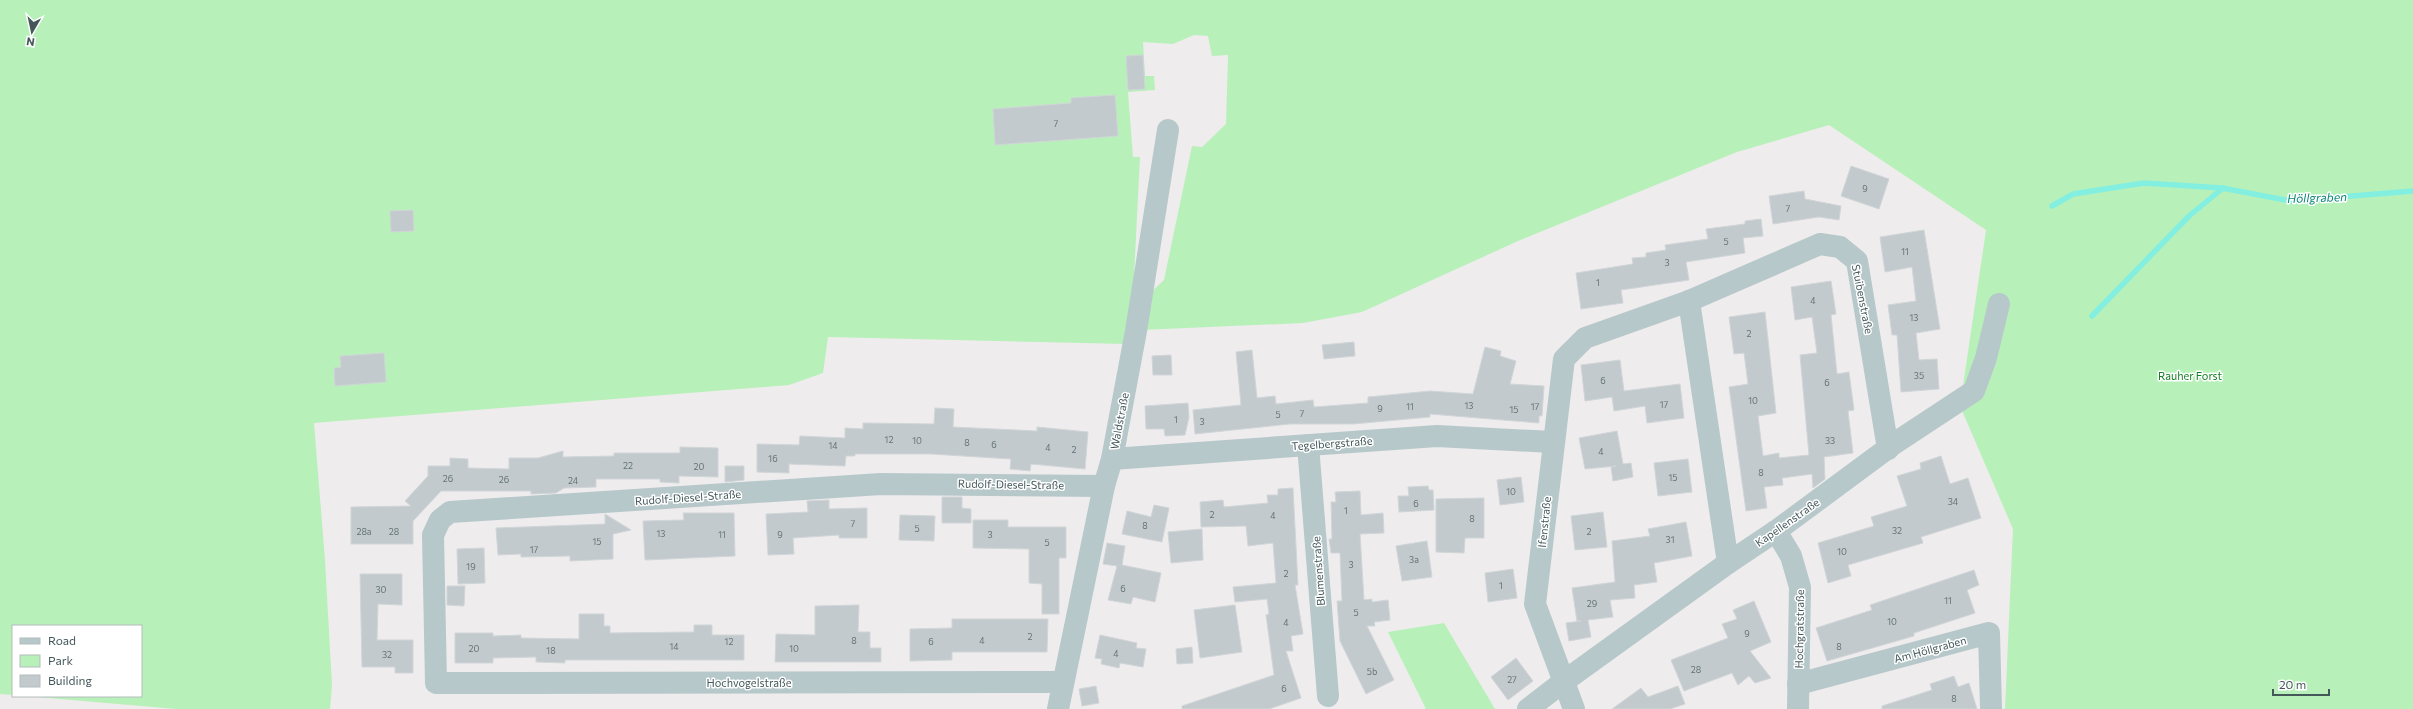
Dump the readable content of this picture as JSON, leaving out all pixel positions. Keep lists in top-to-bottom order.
{
  "streets": {
    "street": [
      "Stuibenstraße",
      "Waldstraße",
      "Tegelbergstraße",
      "Rudolf-Diesel-Straße",
      "Ifenstraße",
      "Kapellenstraße",
      "Blumenstraße",
      "Hochgratstraße",
      "Am Höllgraben",
      "Hochvogelstraße"
    ]
  },
  "crossings": [
    ["Stuibenstraße", "Ifenstraße"],
    ["Stuibenstraße", "Kapellenstraße"],
    ["Waldstraße", "Tegelbergstraße"],
    ["Waldstraße", "Rudolf-Diesel-Straße"],
    ["Waldstraße", "Hochvogelstraße"],
    ["Tegelbergstraße", "Ifenstraße"],
    ["Tegelbergstraße", "Blumenstraße"],
    ["Rudolf-Diesel-Straße", "Hochvogelstraße"],
    ["Ifenstraße", "Kapellenstraße"],
    ["Kapellenstraße", "Hochgratstraße"],
    ["Hochgratstraße", "Am Höllgraben"]
  ],
  "water": ["Höllgraben"],
  "parks": ["Rauher Forst"],
  "house_numbers": [
    "7",
    "9",
    "7",
    "5",
    "11",
    "3",
    "1",
    "4",
    "13",
    "2",
    "35",
    "6",
    "6",
    "10",
    "17",
    "13",
    "11",
    "17",
    "9",
    "15",
    "7",
    "5",
    "1",
    "3",
    "12",
    "10",
    "33",
    "8",
    "6",
    "14",
    "4",
    "2",
    "4",
    "16",
    "22",
    "20",
    "8",
    "15",
    "26",
    "26",
    "24",
    "10",
    "34",
    "6",
    "1",
    "2",
    "4",
    "8",
    "7",
    "8",
    "5",
    "32",
    "28a",
    "28",
    "2",
    "13",
    "11",
    "9",
    "3",
    "31",
    "15",
    "5",
    "17",
    "10",
    "3a",
    "3",
    "19",
    "2",
    "1",
    "6",
    "30",
    "11",
    "29",
    "5",
    "10",
    "4",
    "9",
    "2",
    "8",
    "4",
    "12",
    "6",
    "14",
    "8",
    "20",
    "10",
    "18",
    "4",
    "32",
    "28",
    "5b",
    "27",
    "6",
    "8"
  ],
  "legend": ["Road", "Park", "Building"],
  "scale_bar": "20 m",
  "north": "bottom"
}
